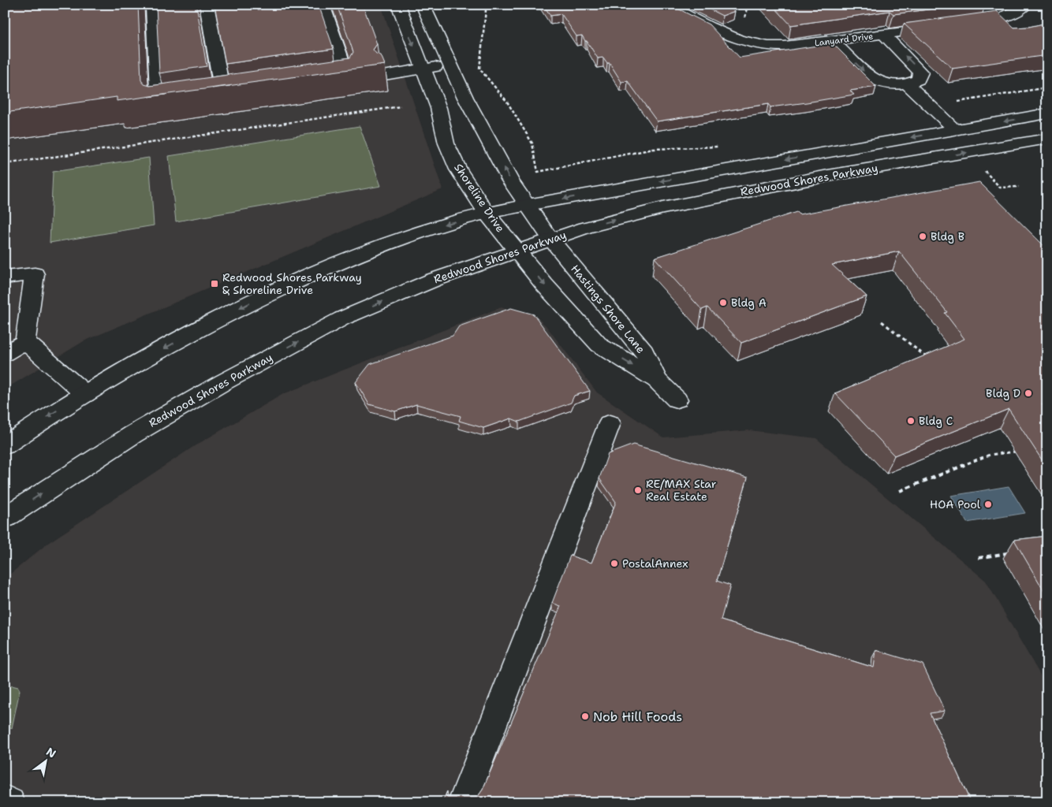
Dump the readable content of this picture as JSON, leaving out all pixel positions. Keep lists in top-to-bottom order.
{
  "streets": {
    "street": [
      "Lanyard Drive",
      "Redwood Shores Parkway",
      "Shoreline Drive",
      "Hastings Shore Lane"
    ]
  },
  "crossings": [
    ["Redwood Shores Parkway", "Shoreline Drive"],
    ["Redwood Shores Parkway", "Hastings Shore Lane"],
    ["Shoreline Drive", "Hastings Shore Lane"]
  ],
  "one_way": ["Shoreline Drive"],
  "places": {
    "other": [
      "Bldg B",
      "Bldg A",
      "Bldg D",
      "Bldg C",
      "RE/MAX Star Real Estate",
      "HOA Pool",
      "PostalAnnex",
      "Nob Hill Foods"
    ],
    "transit": ["Redwood Shores Parkway & Shoreline Drive"]
  },
  "north": "top right"
}
